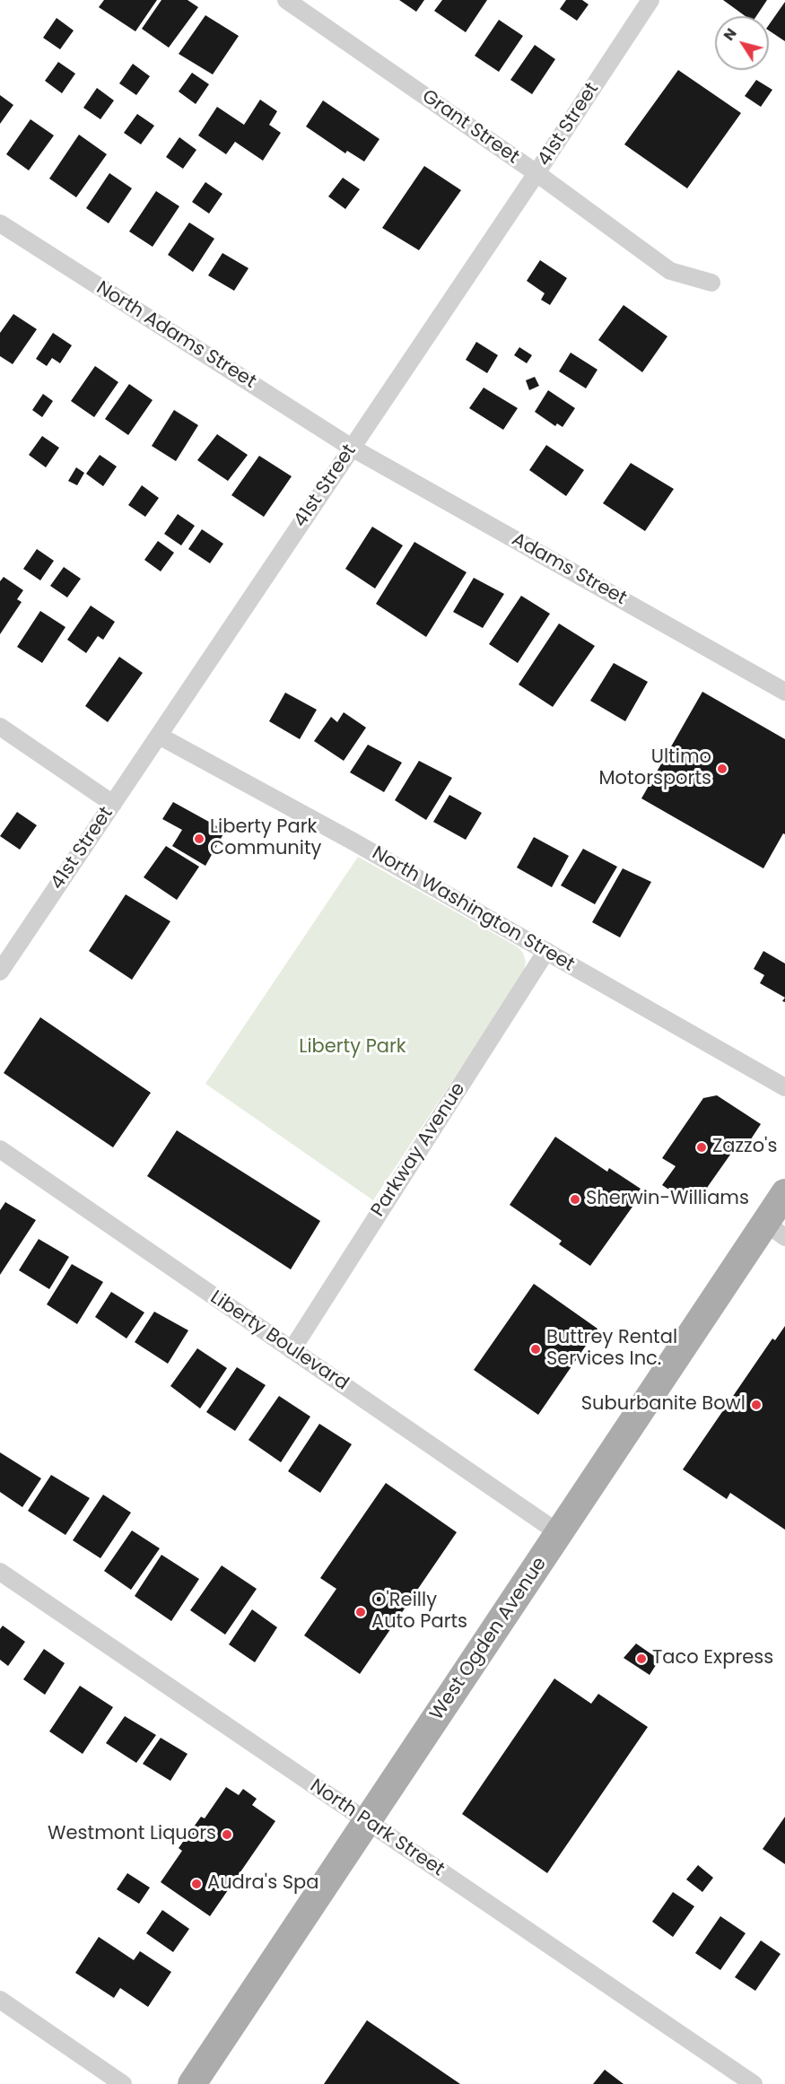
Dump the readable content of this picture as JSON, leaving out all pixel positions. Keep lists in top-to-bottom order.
{
  "streets": {
    "main road": ["West Ogden Avenue"],
    "street": [
      "41st Street",
      "Grant Street",
      "North Adams Street",
      "Adams Street",
      "North Washington Street",
      "Parkway Avenue",
      "Liberty Boulevard",
      "North Park Street"
    ]
  },
  "crossings": [
    ["41st Street", "Grant Street"],
    ["41st Street", "North Adams Street"],
    ["41st Street", "Adams Street"],
    ["41st Street", "North Washington Street"],
    ["North Adams Street", "Adams Street"],
    ["North Washington Street", "Parkway Avenue"],
    ["Parkway Avenue", "Liberty Boulevard"],
    ["Liberty Boulevard", "West Ogden Avenue"],
    ["West Ogden Avenue", "North Park Street"]
  ],
  "parks": ["Liberty Park"],
  "places": [
    "Ultimo Motorsports",
    "Liberty Park Community",
    "Zazzo's",
    "Sherwin-Williams",
    "Buttrey Rental Services Inc.",
    "Suburbanite Bowl",
    "O'Reilly Auto Parts",
    "Taco Express",
    "Westmont Liquors",
    "Audra's Spa"
  ],
  "north": "top left"
}
